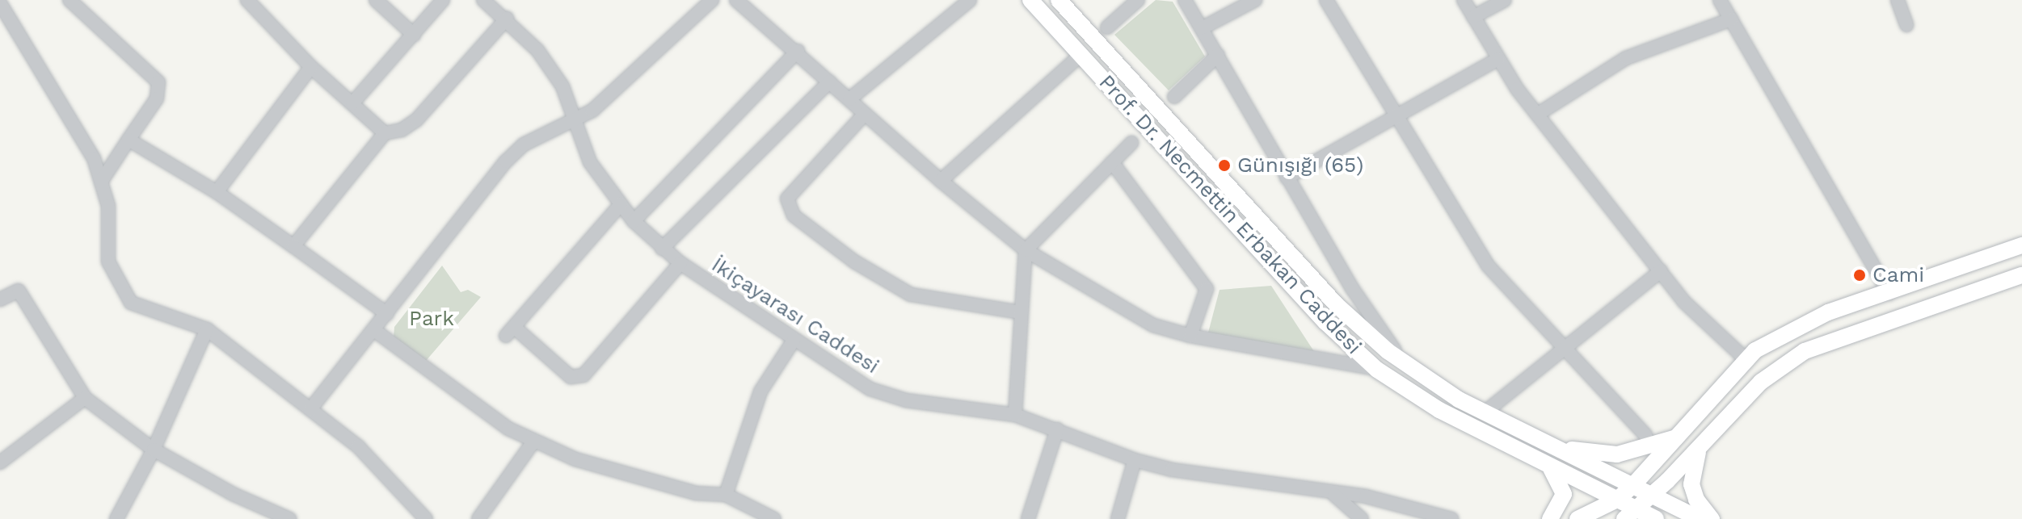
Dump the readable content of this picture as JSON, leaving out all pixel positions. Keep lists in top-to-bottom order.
{
  "streets": {
    "main road": ["Prof. Dr. Necmettin Erbakan Caddesi"],
    "street": ["İkiçayarası Caddesi"]
  },
  "parks": ["Park"],
  "places": ["Günışığı (65)", "Cami"]
}
